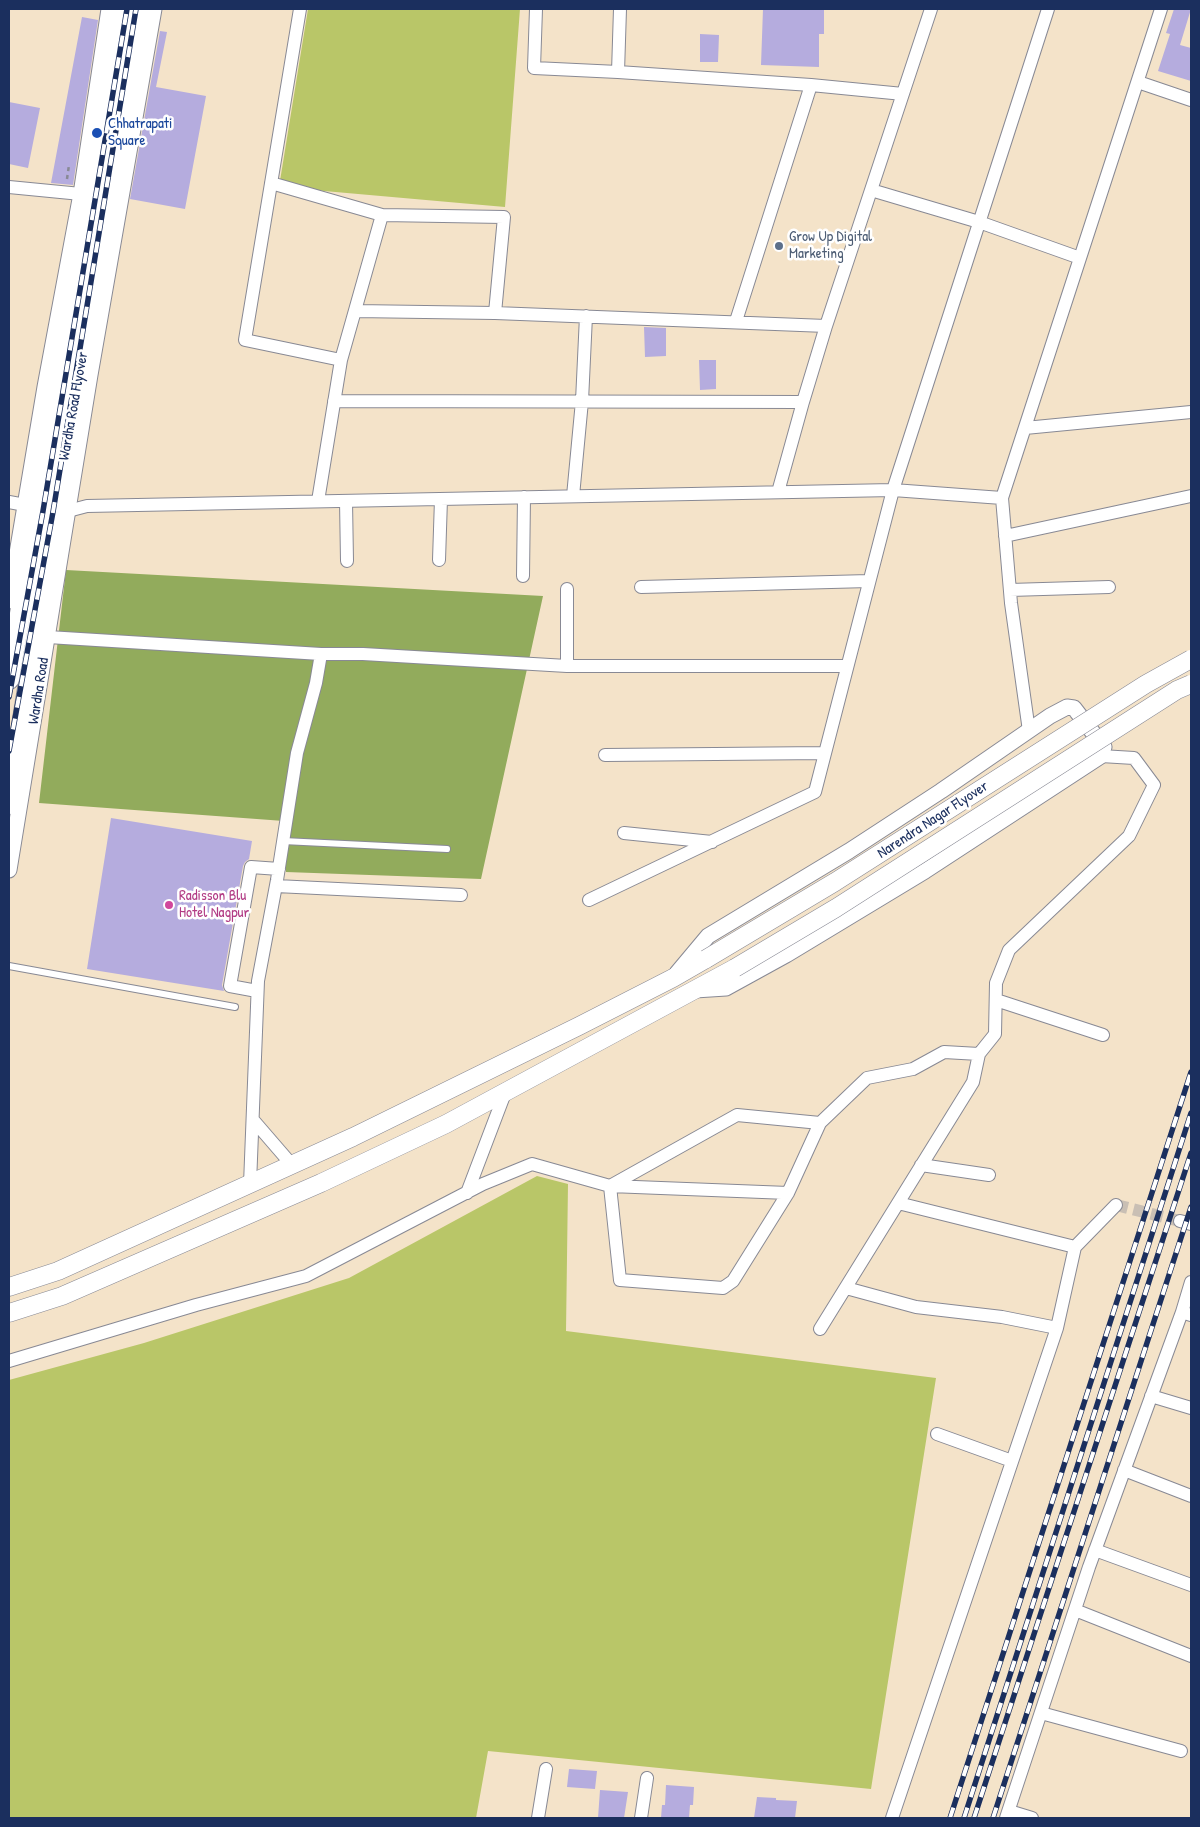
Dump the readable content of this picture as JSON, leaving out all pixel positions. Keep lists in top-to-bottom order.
{
  "streets": {
    "highway": ["Wardha Road Flyover"],
    "main road": ["Narendra Nagar Flyover"],
    "street": ["Wardha Road"]
  },
  "places": ["Chhatrapati Square", "Grow Up Digital Marketing", "Radisson Blu Hotel Nagpur"]
}
